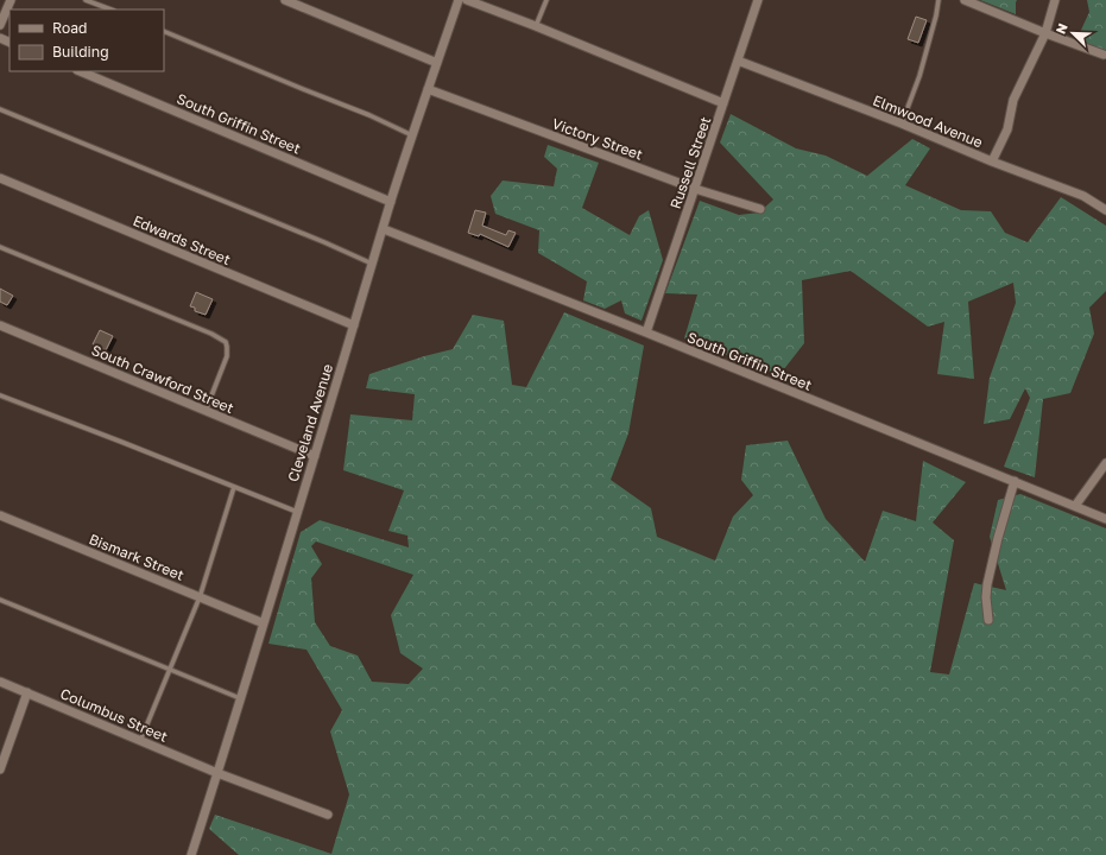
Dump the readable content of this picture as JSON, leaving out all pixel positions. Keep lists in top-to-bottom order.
{
  "streets": {
    "street": [
      "Elmwood Avenue",
      "South Griffin Street",
      "Victory Street",
      "Russell Street",
      "Edwards Street",
      "South Crawford Street",
      "Cleveland Avenue",
      "Bismark Street",
      "Columbus Street"
    ]
  },
  "crossings": [
    ["Elmwood Avenue", "Russell Street"],
    ["South Griffin Street", "Russell Street"],
    ["South Griffin Street", "Cleveland Avenue"],
    ["Victory Street", "Russell Street"],
    ["Victory Street", "Cleveland Avenue"],
    ["Edwards Street", "Cleveland Avenue"],
    ["South Crawford Street", "Cleveland Avenue"],
    ["Cleveland Avenue", "Bismark Street"],
    ["Cleveland Avenue", "Columbus Street"]
  ],
  "legend": ["Road", "Building"],
  "north": "top left"
}
